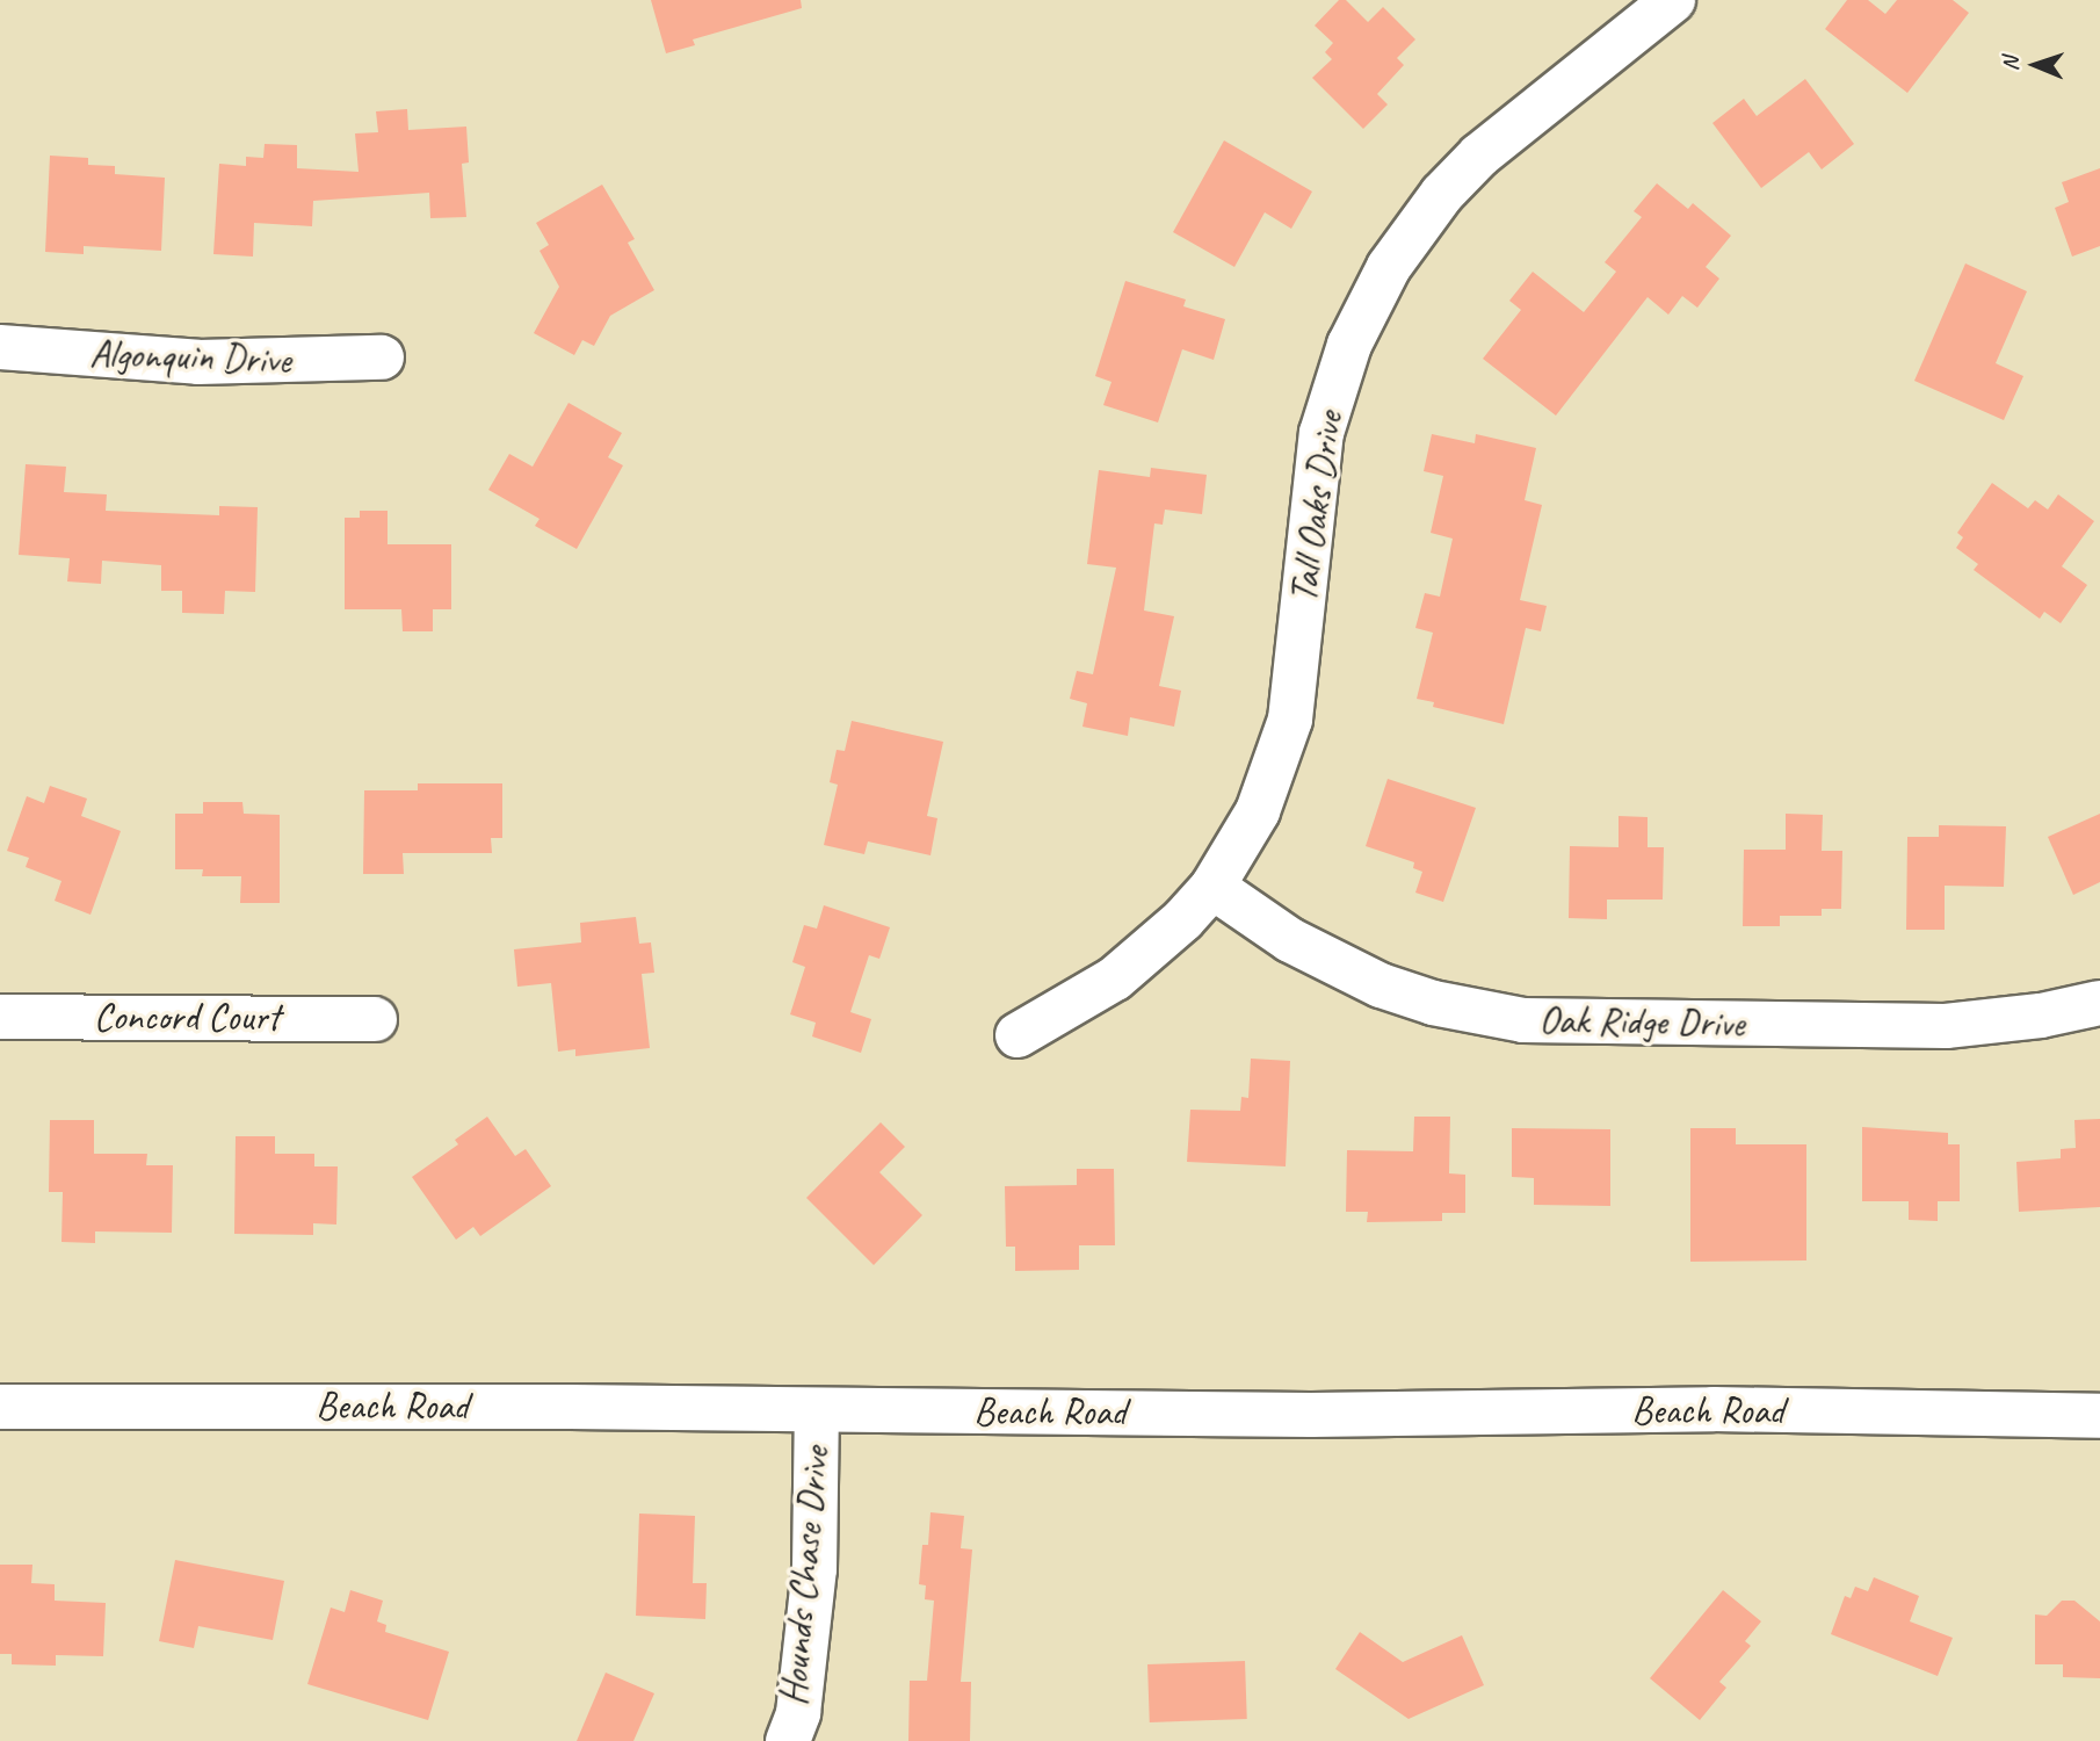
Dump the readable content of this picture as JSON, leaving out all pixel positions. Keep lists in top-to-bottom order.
{
  "streets": {
    "street": [
      "Algonquin Drive",
      "Tall Oaks Drive",
      "Concord Court",
      "Oak Ridge Drive",
      "Beach Road",
      "Hounds Chase Drive"
    ]
  },
  "crossings": [
    ["Tall Oaks Drive", "Oak Ridge Drive"],
    ["Beach Road", "Hounds Chase Drive"]
  ],
  "north": "left"
}
